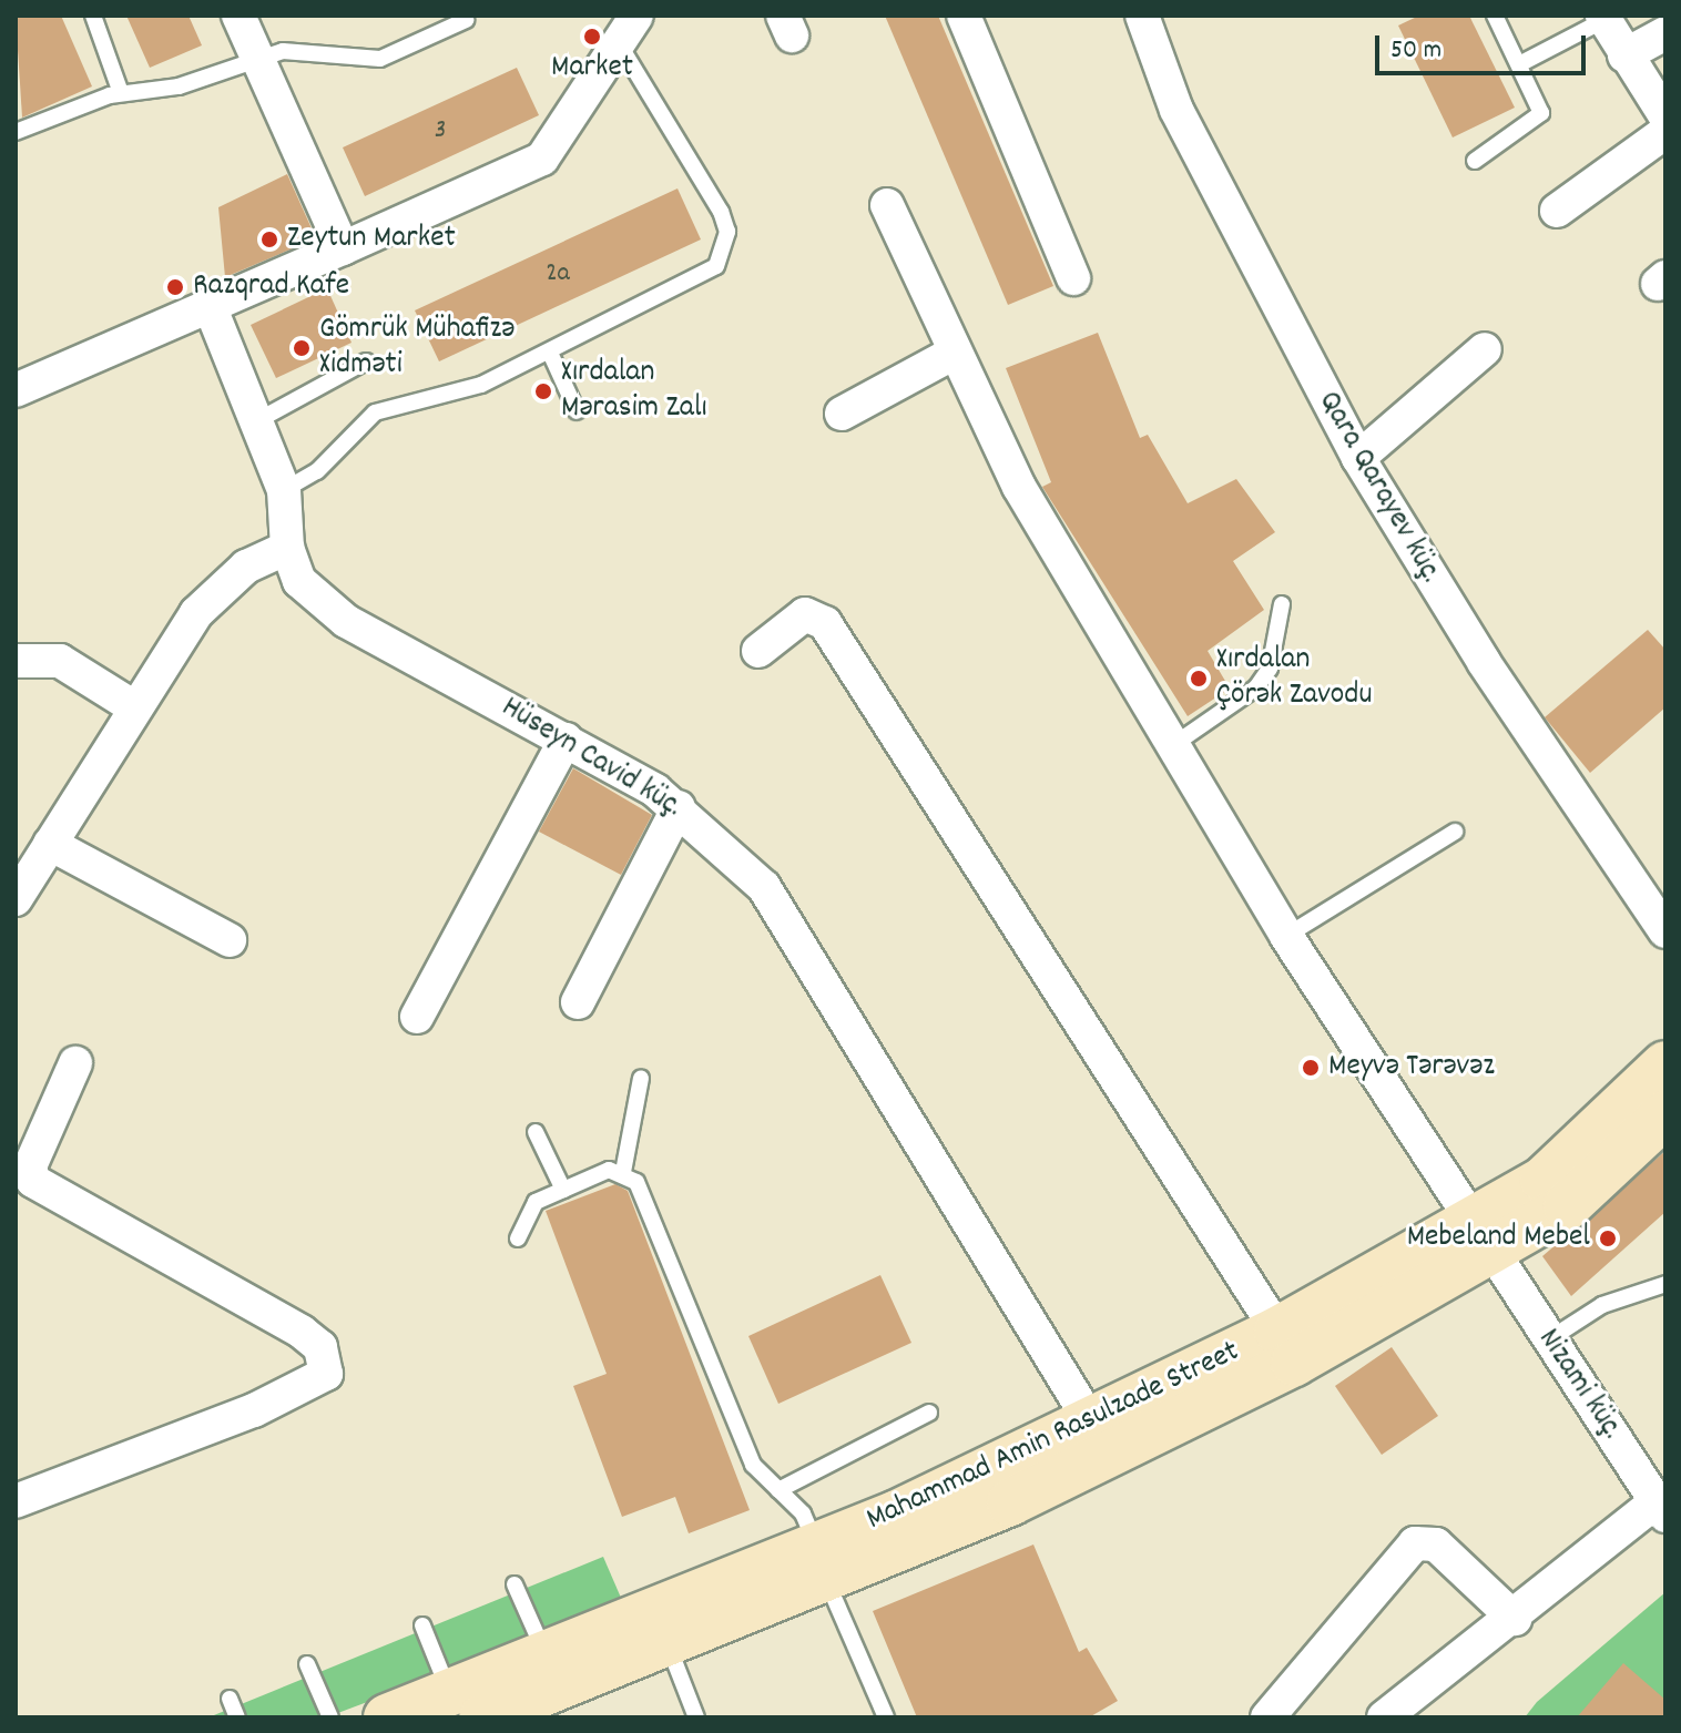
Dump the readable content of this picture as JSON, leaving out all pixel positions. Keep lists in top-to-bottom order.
{
  "streets": {
    "main road": ["Mahammad Amin Rasulzade Street"],
    "street": ["Qara Qarayev küç.", "Hüseyn Cavid küç.", "Nizami küç."]
  },
  "crossings": [
    ["Hüseyn Cavid küç.", "Mahammad Amin Rasulzade Street"],
    ["Nizami küç.", "Mahammad Amin Rasulzade Street"]
  ],
  "places": [
    "Market",
    "Zeytun Market",
    "Razqrad Kafe",
    "Gömrük Mühafizə Xidməti",
    "Xırdalan Mərasim Zalı",
    "Xırdalan Çörək Zavodu",
    "Meyvə Tərəvəz",
    "Mebeland Mebel"
  ],
  "house_numbers": ["3", "2a"],
  "scale_bar": "50 m"
}
